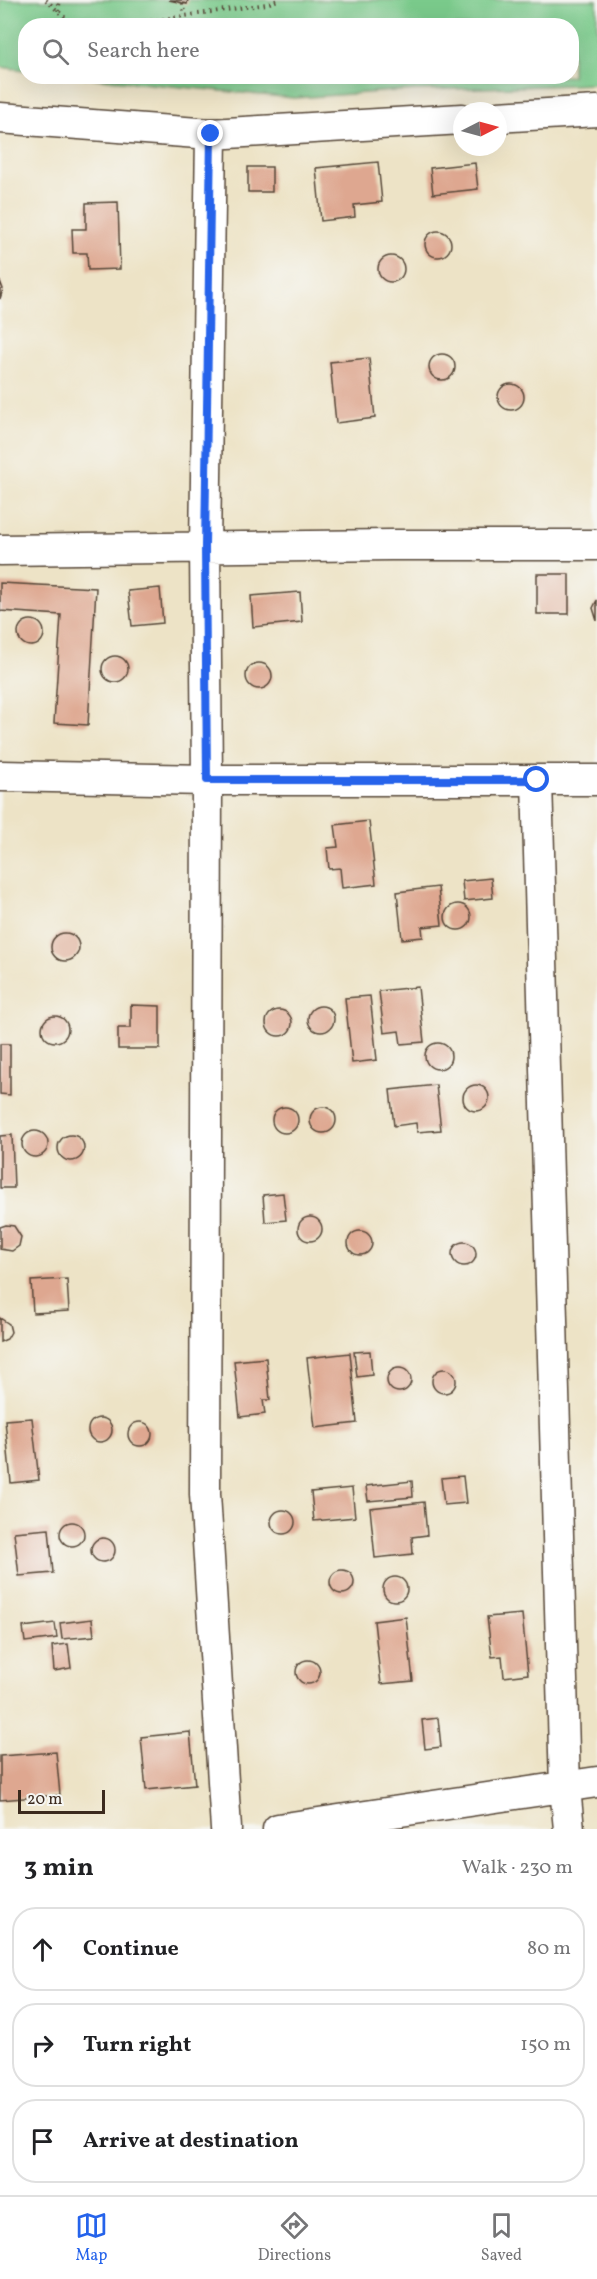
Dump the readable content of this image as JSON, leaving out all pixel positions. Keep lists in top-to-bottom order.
{
  "scale_bar": "20 m",
  "north": "right",
  "page": {
    "search": "Search here",
    "scale": "20 m",
    "heading": ["3 min", "Walk · 230 m"],
    "list": [
      ["Continue", "80 m"],
      ["Turn right", "150 m"],
      "Arrive at destination"
    ],
    "nav": ["Map", "Directions", "Saved"]
  }
}
